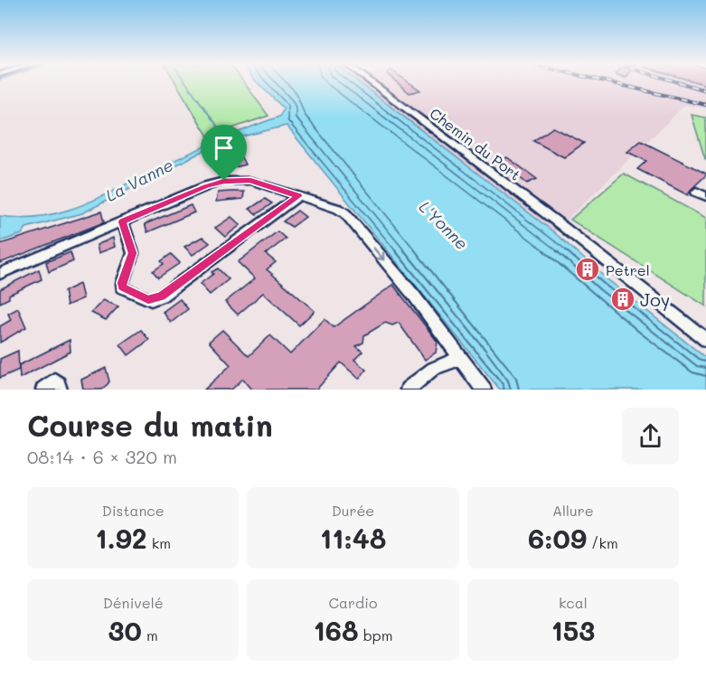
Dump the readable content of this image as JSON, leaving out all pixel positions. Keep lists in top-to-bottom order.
{
  "streets": {
    "street": ["Chemin du Port"]
  },
  "water": ["La Vanne", "L'Yonne"],
  "places": {
    "building": ["Petrel", "Joy"]
  },
  "page": {
    "heading": ["Course du matin", "08:14 · 6 × 320 m"],
    "stats": [
      ["Distance", "1.92 km"],
      ["Durée", "11:48"],
      ["Allure", "6:09 /km"],
      ["Dénivelé", "30 m"],
      ["Cardio", "168 bpm"],
      ["kcal", "153"]
    ]
  }
}
